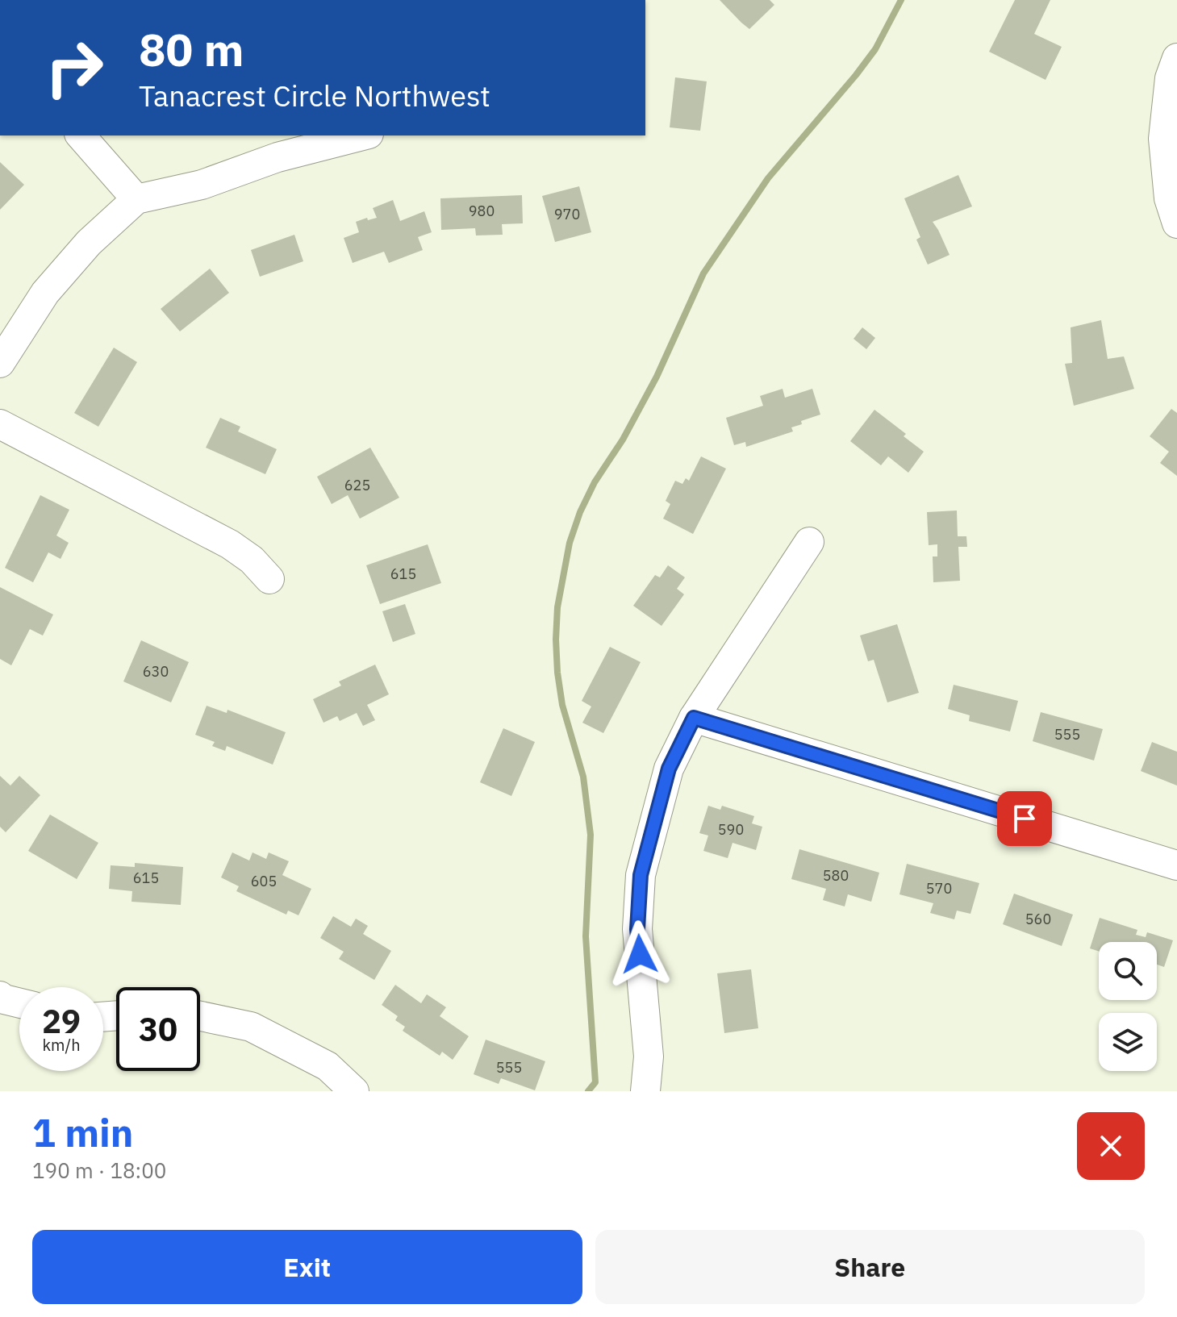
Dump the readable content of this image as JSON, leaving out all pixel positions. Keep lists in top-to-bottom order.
{
  "house_numbers": [
    "980",
    "970",
    "625",
    "615",
    "630",
    "555",
    "590",
    "580",
    "615",
    "605",
    "570",
    "560",
    "555"
  ],
  "page": {
    "turn": ["80 m", "Tanacrest Circle Northwest"],
    "speed": "29 km/h",
    "limit": "30",
    "heading": ["1 min", "190 m · 18:00"],
    "buttons": ["Exit", "Share"]
  }
}
